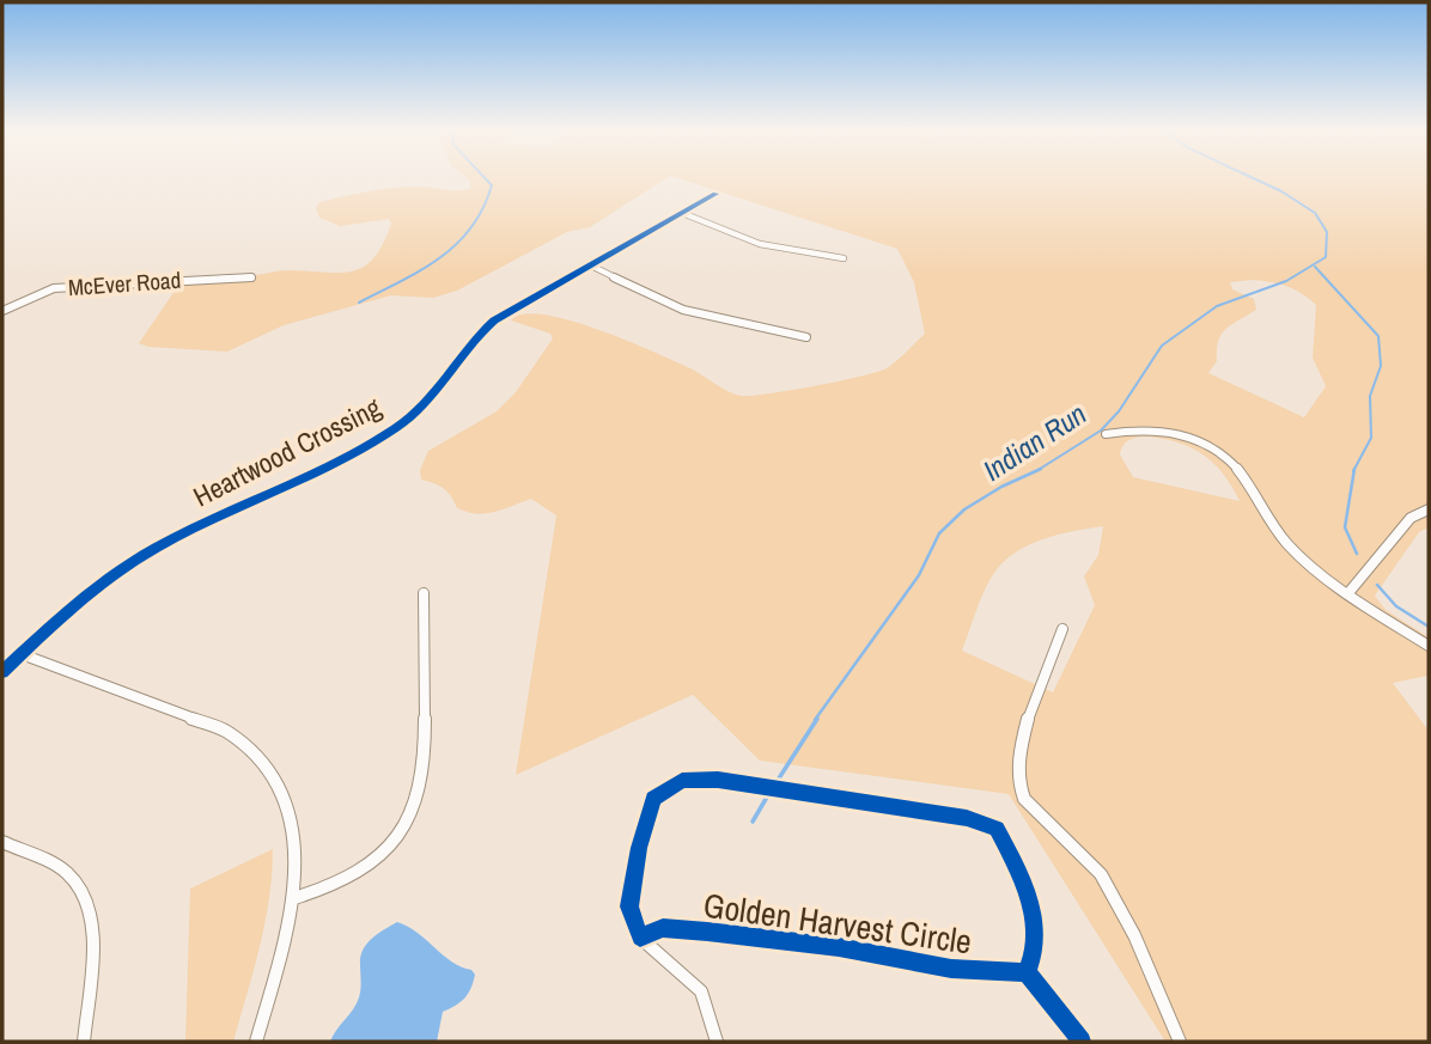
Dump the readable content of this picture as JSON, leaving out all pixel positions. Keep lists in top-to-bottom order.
{
  "streets": {
    "street": ["McEver Road", "Heartwood Crossing", "Golden Harvest Circle"]
  },
  "water": ["Indian Run"]
}
